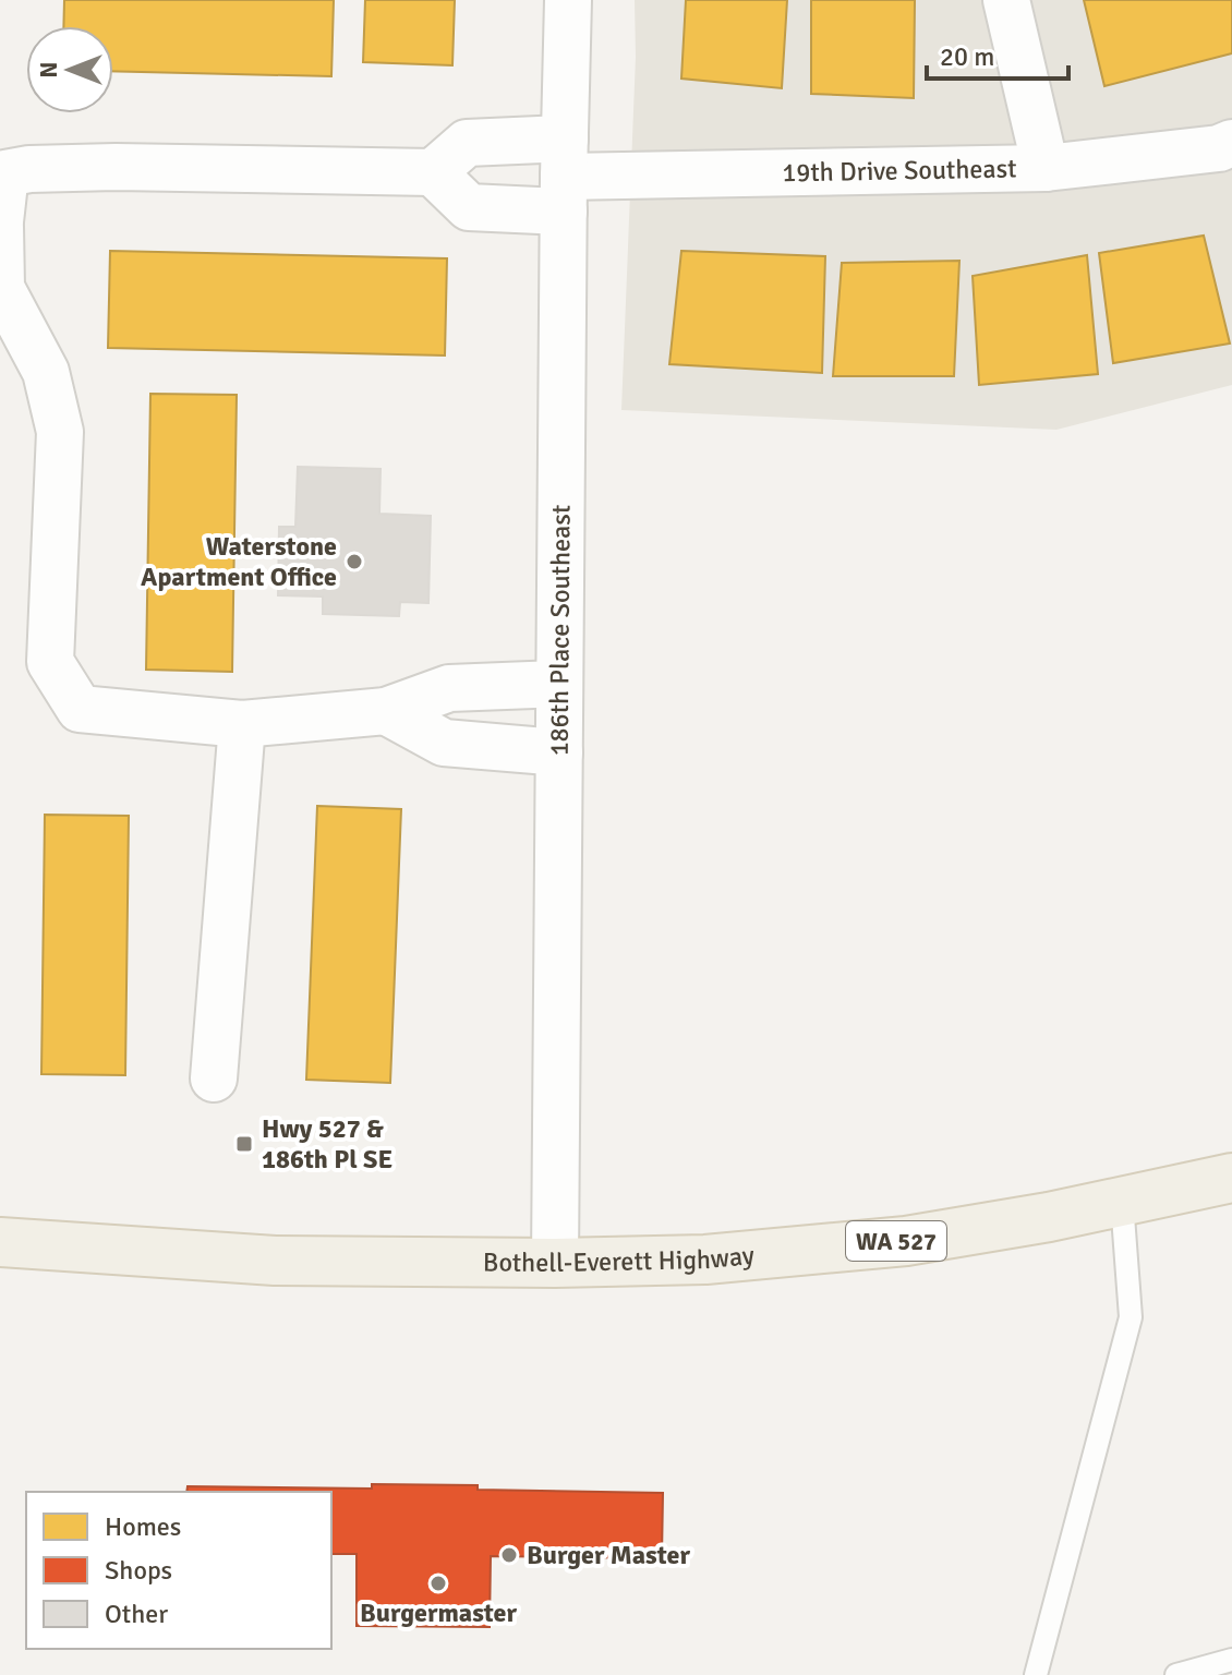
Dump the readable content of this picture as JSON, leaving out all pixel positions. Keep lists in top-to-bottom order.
{
  "streets": {
    "main road": ["WA 527", "Bothell-Everett Highway"],
    "street": ["19th Drive Southeast", "186th Place Southeast"]
  },
  "crossings": [
    ["19th Drive Southeast", "186th Place Southeast"],
    ["186th Place Southeast", "Bothell-Everett Highway"]
  ],
  "places": {
    "other": ["Waterstone Apartment Office", "Burger Master", "Burgermaster"],
    "transit": ["Hwy 527 & 186th Pl SE"]
  },
  "legend": ["Homes", "Shops", "Other"],
  "scale_bar": "20 m",
  "north": "left"
}
